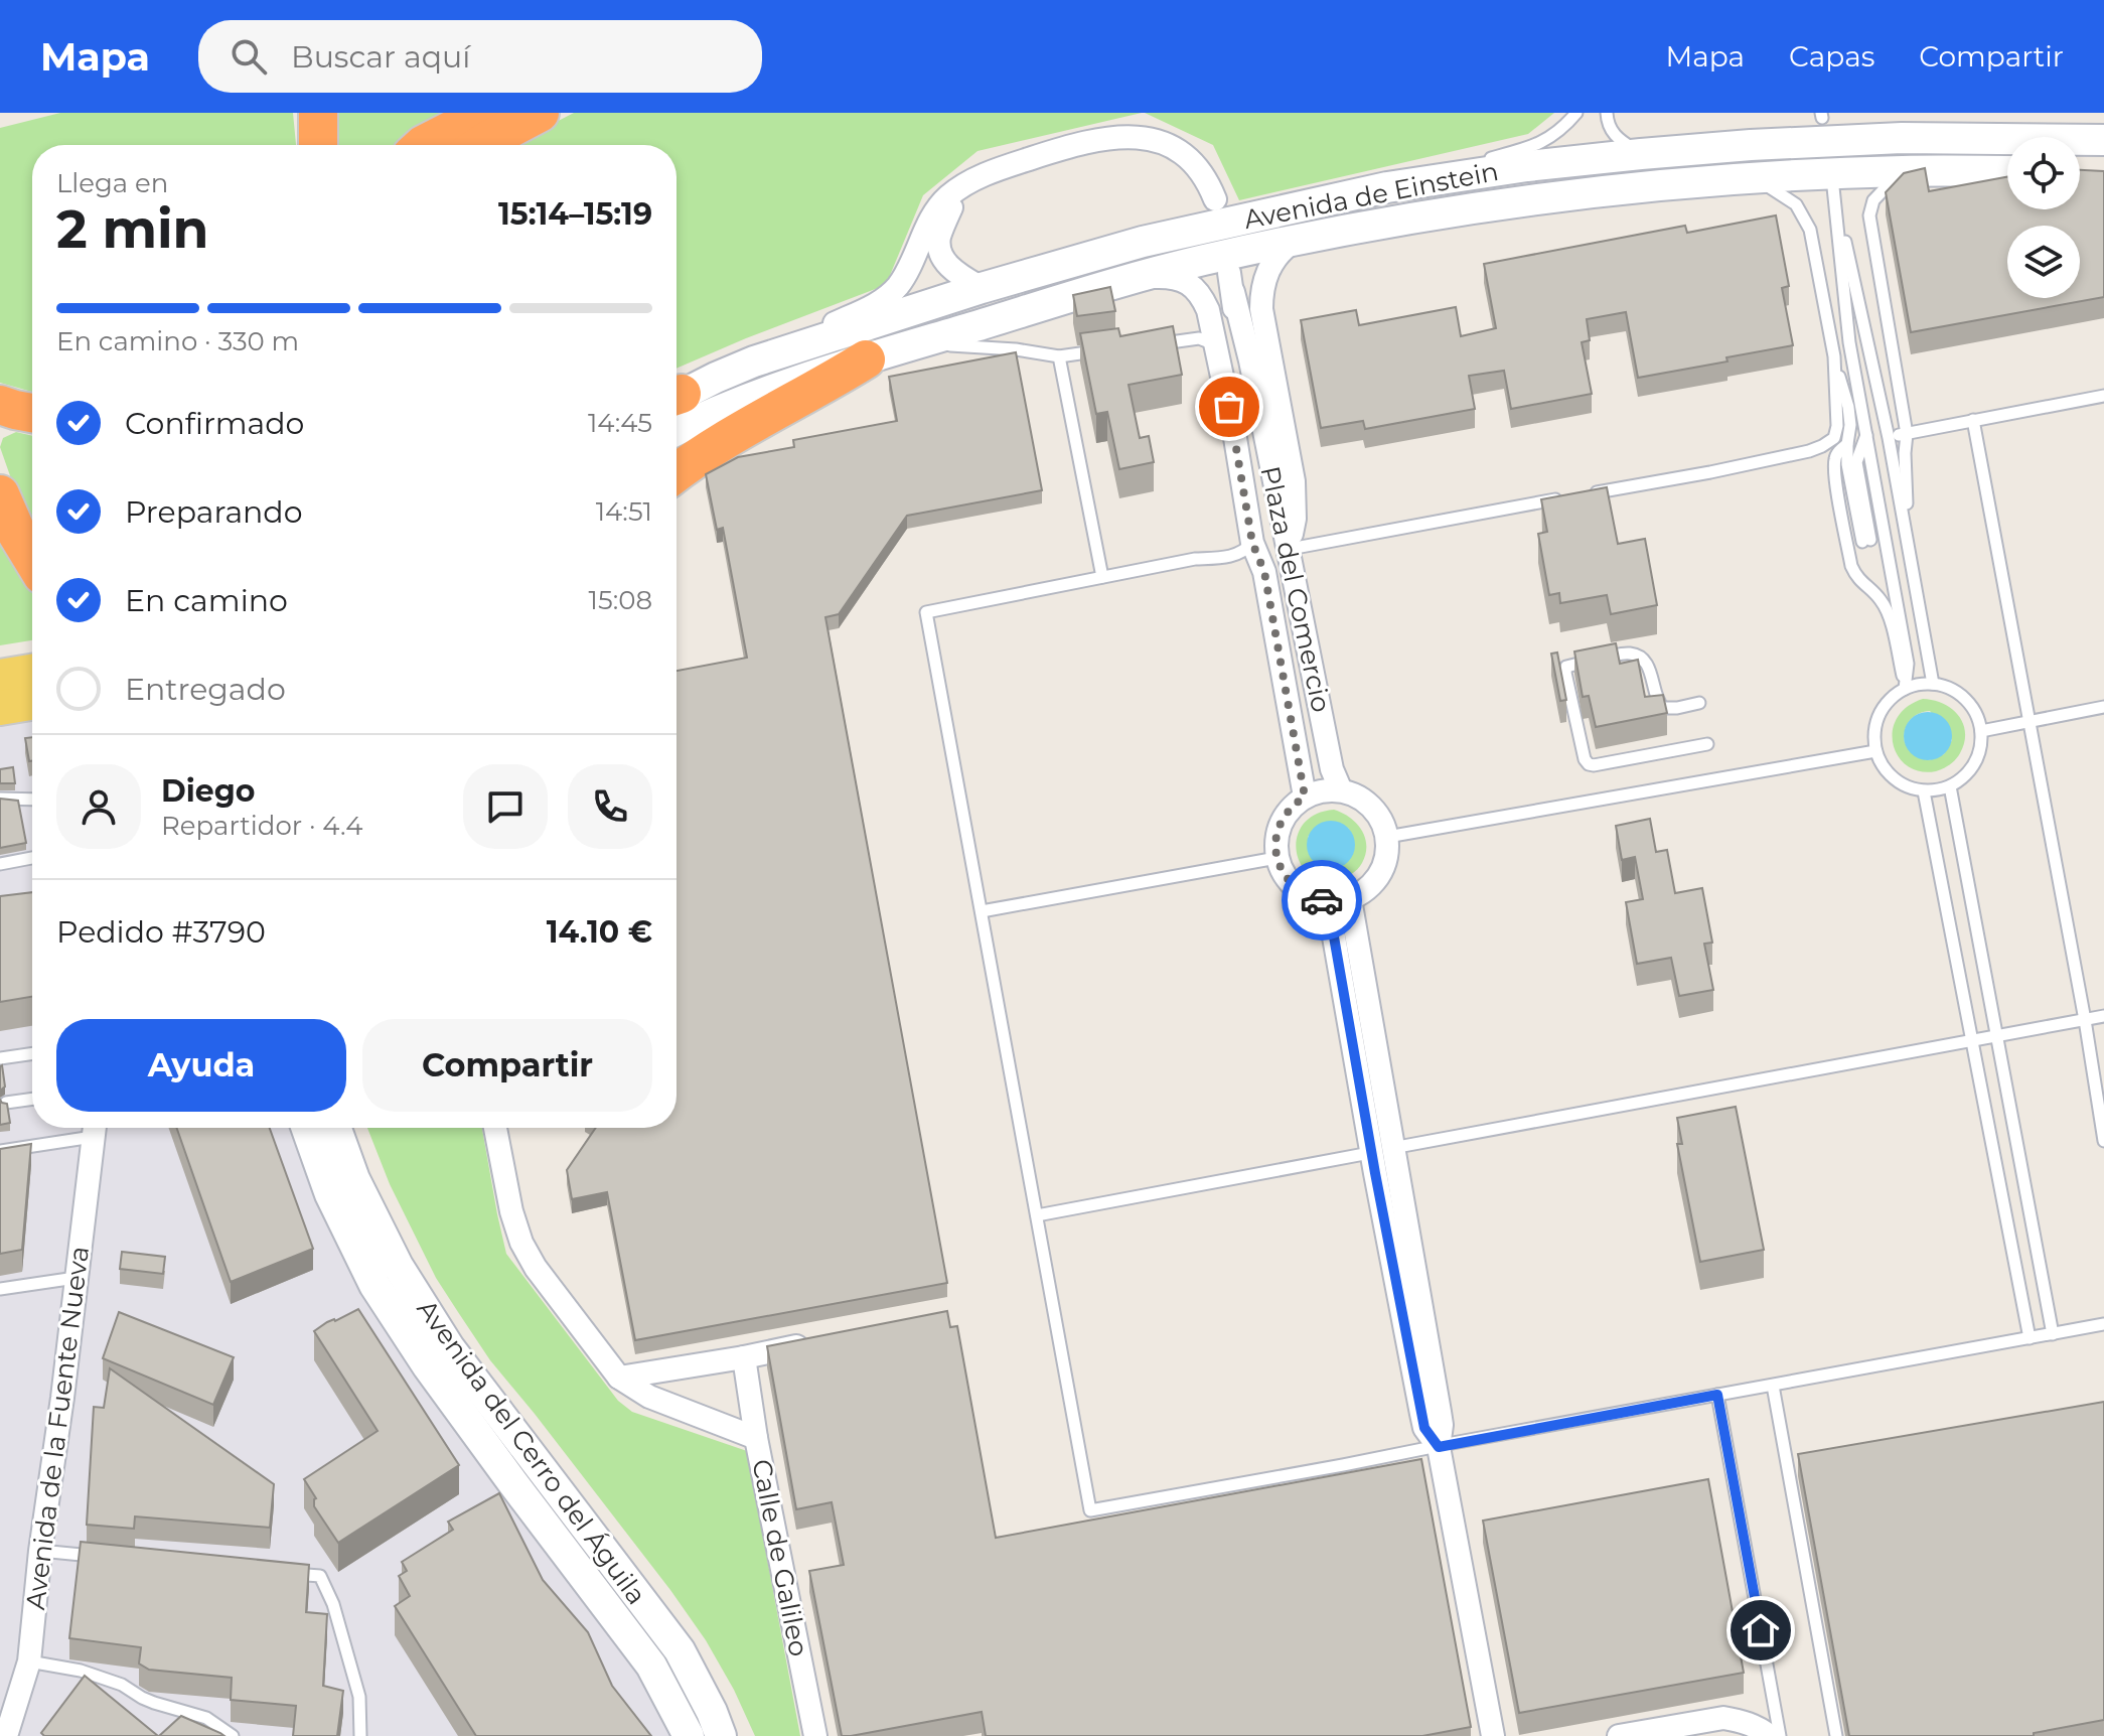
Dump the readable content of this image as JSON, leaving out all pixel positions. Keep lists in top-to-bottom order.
{
  "streets": {
    "street": [
      "Avenida de Einstein",
      "Plaza del Comercio",
      "Avenida de la Fuente Nueva",
      "Avenida del Cerro del Águila",
      "Calle de Galileo"
    ]
  },
  "crossings": [
    ["Avenida de Einstein", "Plaza del Comercio"]
  ],
  "page": {
    "header": "Mapa",
    "search": "Buscar aquí",
    "nav": ["Mapa", "Capas", "Compartir"],
    "heading": ["2 min", "Llega en", "15:14–15:19"],
    "panel": [
      "Diego",
      "Repartidor · 4.4",
      "Pedido #3790",
      "14.10 €"
    ],
    "bar": "En camino · 330 m",
    "list": [
      ["Confirmado", "14:45"],
      ["Preparando", "14:51"],
      ["En camino", "15:08"],
      "Entregado"
    ],
    "buttons": ["Ayuda", "Compartir"]
  }
}
